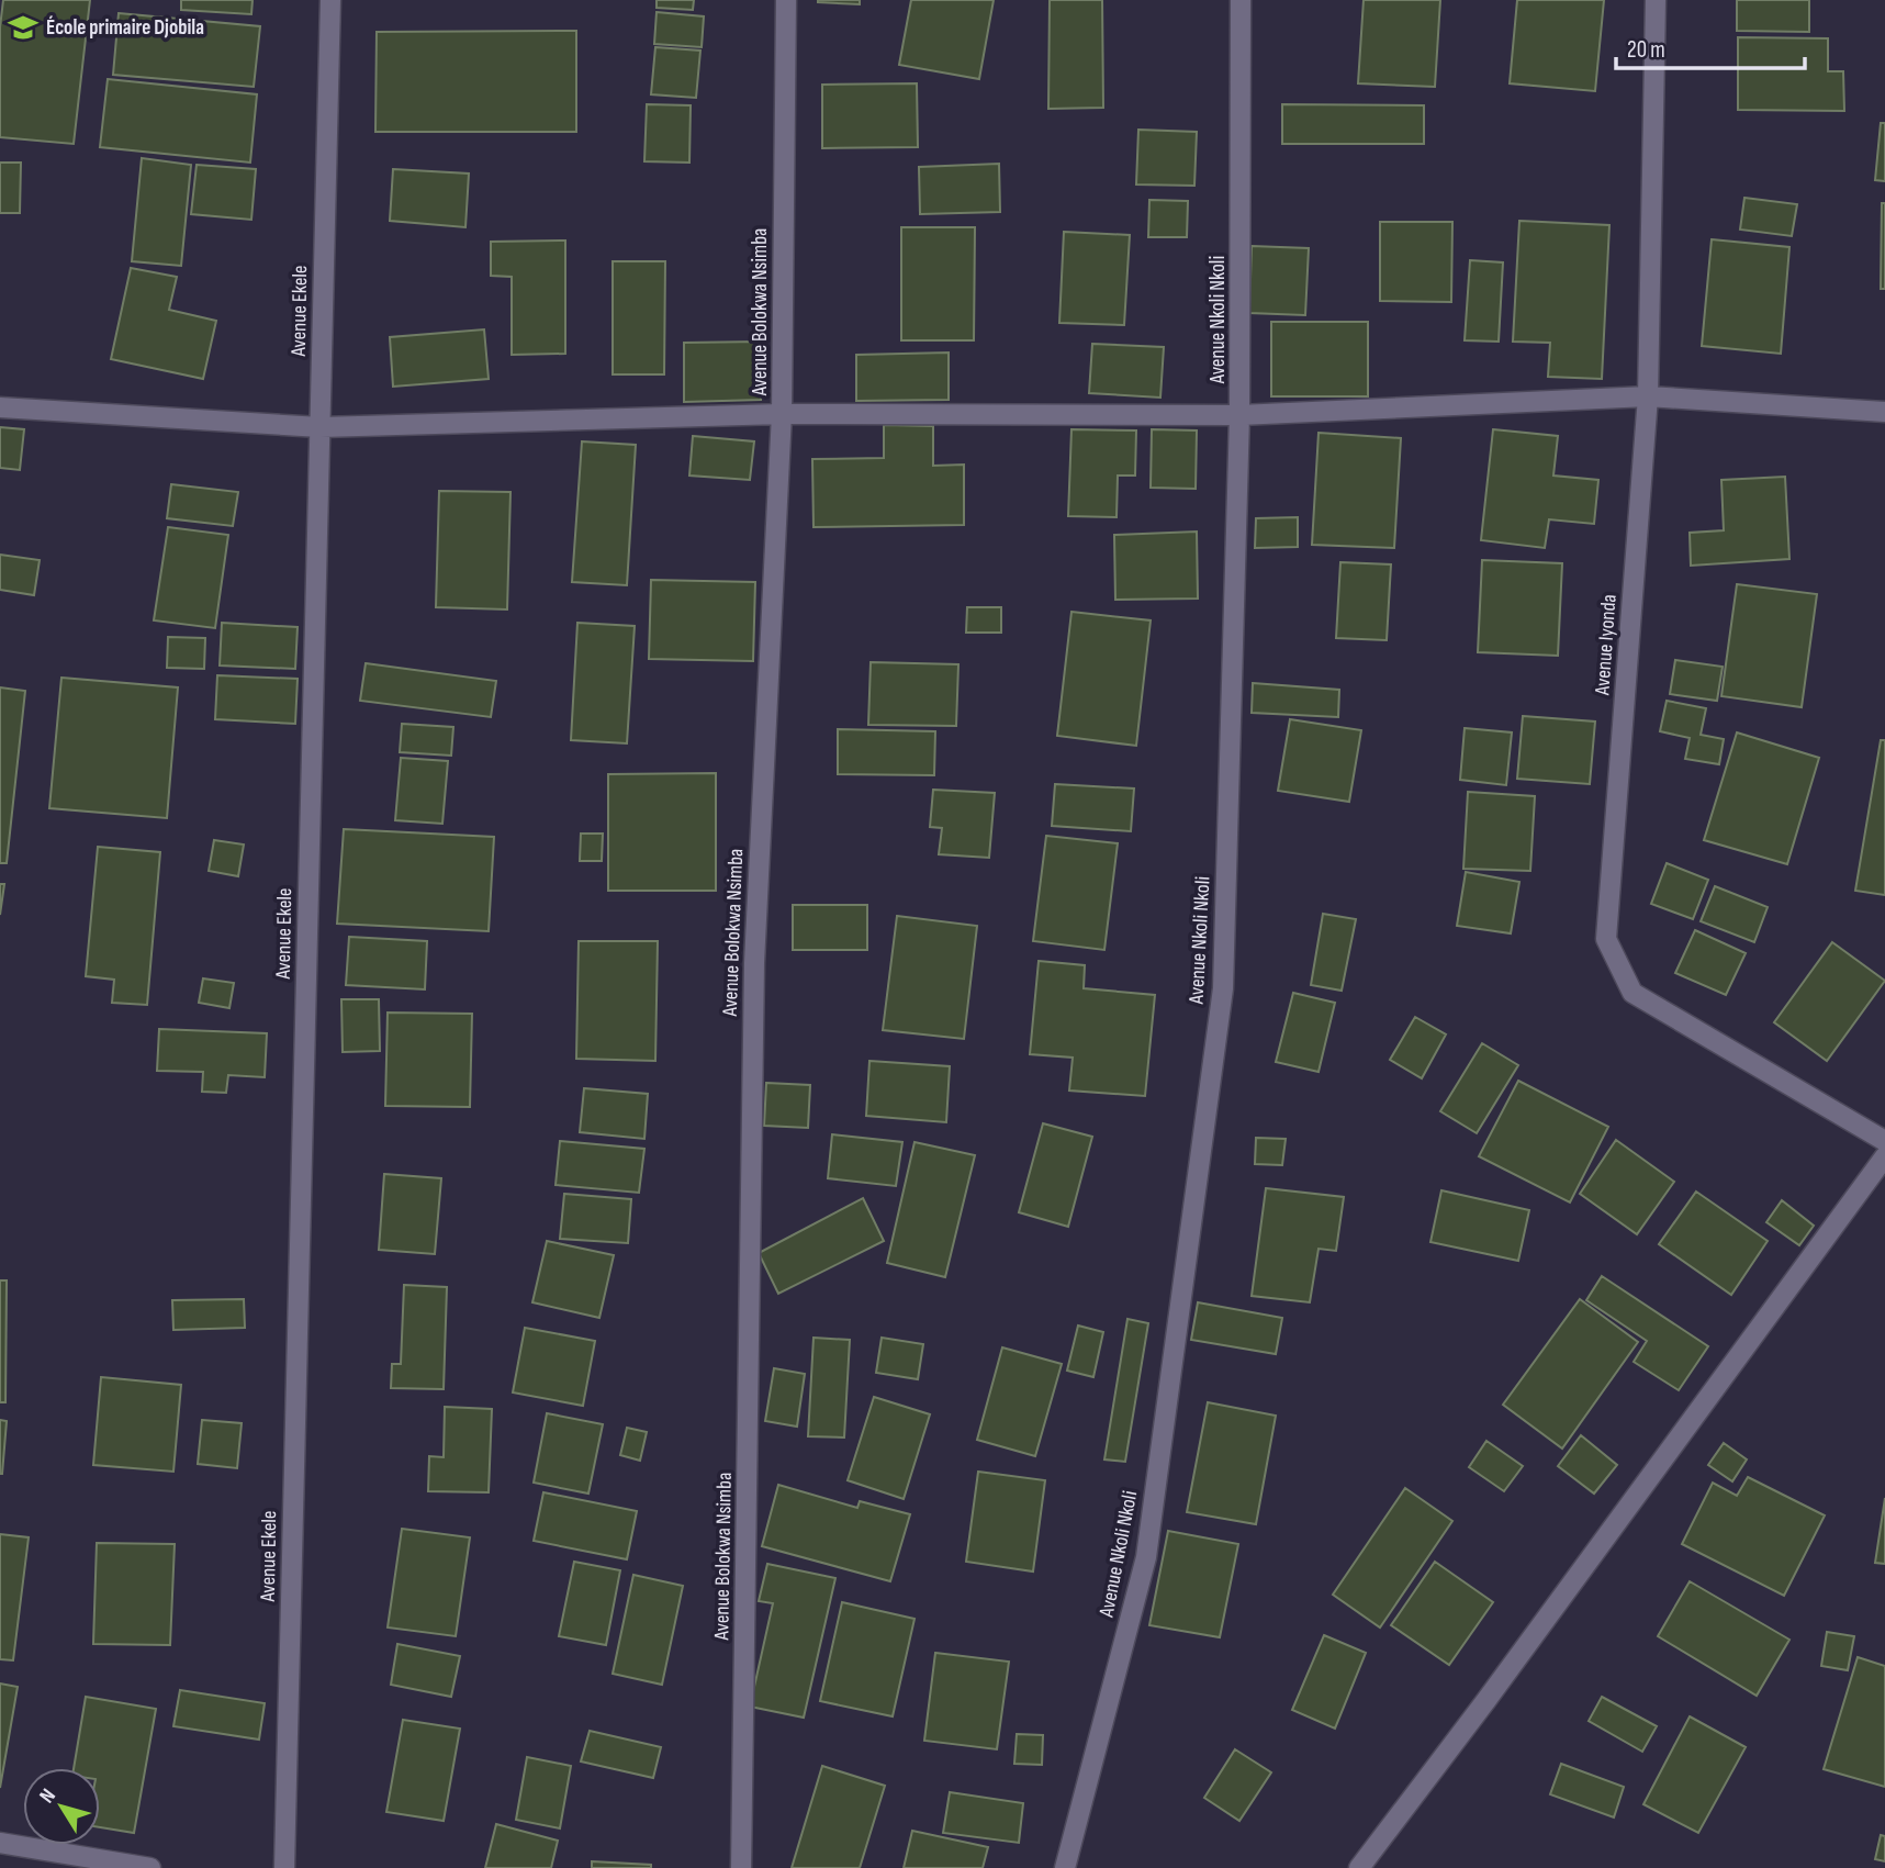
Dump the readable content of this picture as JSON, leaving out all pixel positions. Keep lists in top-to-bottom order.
{
  "streets": {
    "street": [
      "Avenue Ekele",
      "Avenue Bolokwa Nsimba",
      "Avenue Nkoli Nkoli",
      "Avenue Iyonda"
    ]
  },
  "places": {
    "school or university": ["École primaire Djobila"]
  },
  "scale_bar": "20 m",
  "north": "top left"
}
